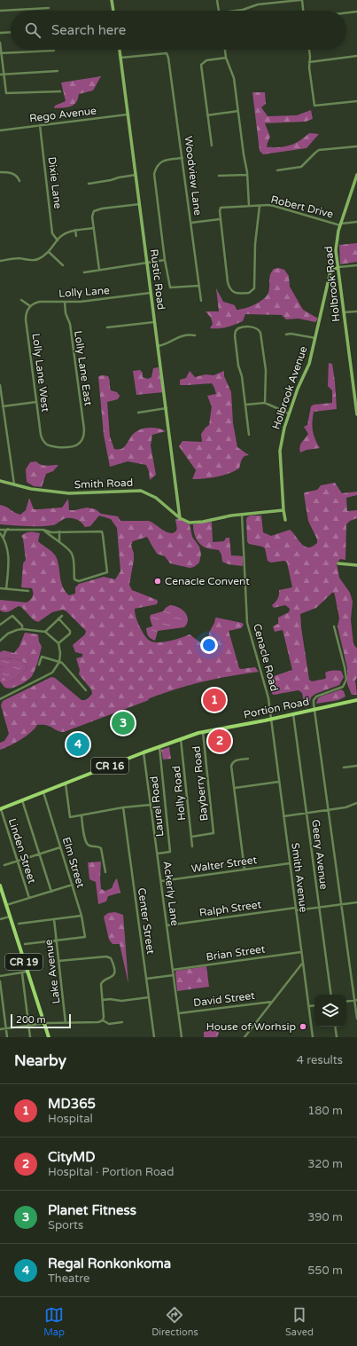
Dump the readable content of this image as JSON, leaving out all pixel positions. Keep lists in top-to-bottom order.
{
  "streets": {
    "main road": ["Portion Road", "CR 16", "CR 19"],
    "street": [
      "Rego Avenue",
      "Woodview Lane",
      "Dixie Lane",
      "Robert Drive",
      "Rustic Road",
      "Holbrook Road",
      "Lolly Lane",
      "Lolly Lane East",
      "Lolly Lane West",
      "Holbrook Avenue",
      "Smith Road",
      "Cenacle Road",
      "Bayberry Road",
      "Holly Road",
      "Laurel Road",
      "Linden Street",
      "Geery Avenue",
      "Elm Street",
      "Walter Street",
      "Smith Avenue",
      "Ackerly Lane",
      "Ralph Street",
      "Center Street",
      "Brian Street",
      "Lake Avenue",
      "David Street"
    ]
  },
  "crossings": [
    ["Rego Avenue", "Dixie Lane"],
    ["Rego Avenue", "Rustic Road"],
    ["Woodview Lane", "Rustic Road"],
    ["Robert Drive", "Holbrook Road"],
    ["Rustic Road", "Lolly Lane"],
    ["Rustic Road", "Smith Road"],
    ["Holbrook Road", "Holbrook Avenue"],
    ["Lolly Lane", "Lolly Lane East"],
    ["Lolly Lane", "Lolly Lane West"],
    ["Lolly Lane East", "Lolly Lane West"],
    ["Holbrook Avenue", "Smith Road"],
    ["Smith Road", "Cenacle Road"],
    ["Cenacle Road", "Portion Road"],
    ["Cenacle Road", "Smith Avenue"],
    ["Portion Road", "Bayberry Road"],
    ["Portion Road", "Holly Road"],
    ["Portion Road", "Laurel Road"],
    ["Portion Road", "Linden Street"],
    ["Portion Road", "Geery Avenue"],
    ["Portion Road", "Elm Street"],
    ["Portion Road", "Smith Avenue"],
    ["Portion Road", "Ackerly Lane"],
    ["Bayberry Road", "Holly Road"],
    ["Laurel Road", "Ackerly Lane"],
    ["Geery Avenue", "Ralph Street"],
    ["Elm Street", "Lake Avenue"],
    ["Walter Street", "Smith Avenue"],
    ["Walter Street", "Ackerly Lane"],
    ["Smith Avenue", "Ralph Street"],
    ["Smith Avenue", "Brian Street"],
    ["Ackerly Lane", "Ralph Street"],
    ["Ackerly Lane", "Brian Street"],
    ["Ackerly Lane", "David Street"]
  ],
  "places": ["Cenacle Convent", "House of Worhsip"],
  "scale_bar": "200 m",
  "page": {
    "search": "Search here",
    "pins": [
      "1",
      "3",
      "2",
      "4"
    ],
    "scale": "200 m",
    "heading": ["Nearby", "4 results"],
    "list": [
      {
        "mark": "1",
        "name": "MD365",
        "note": "Hospital",
        "value": "180 m"
      },
      {
        "mark": "2",
        "name": "CityMD",
        "note": "Hospital · Portion Road",
        "value": "320 m"
      },
      {
        "mark": "3",
        "name": "Planet Fitness",
        "note": "Sports",
        "value": "390 m"
      },
      {
        "mark": "4",
        "name": "Regal Ronkonkoma",
        "note": "Theatre",
        "value": "550 m"
      }
    ],
    "nav": ["Map", "Directions", "Saved"]
  }
}
